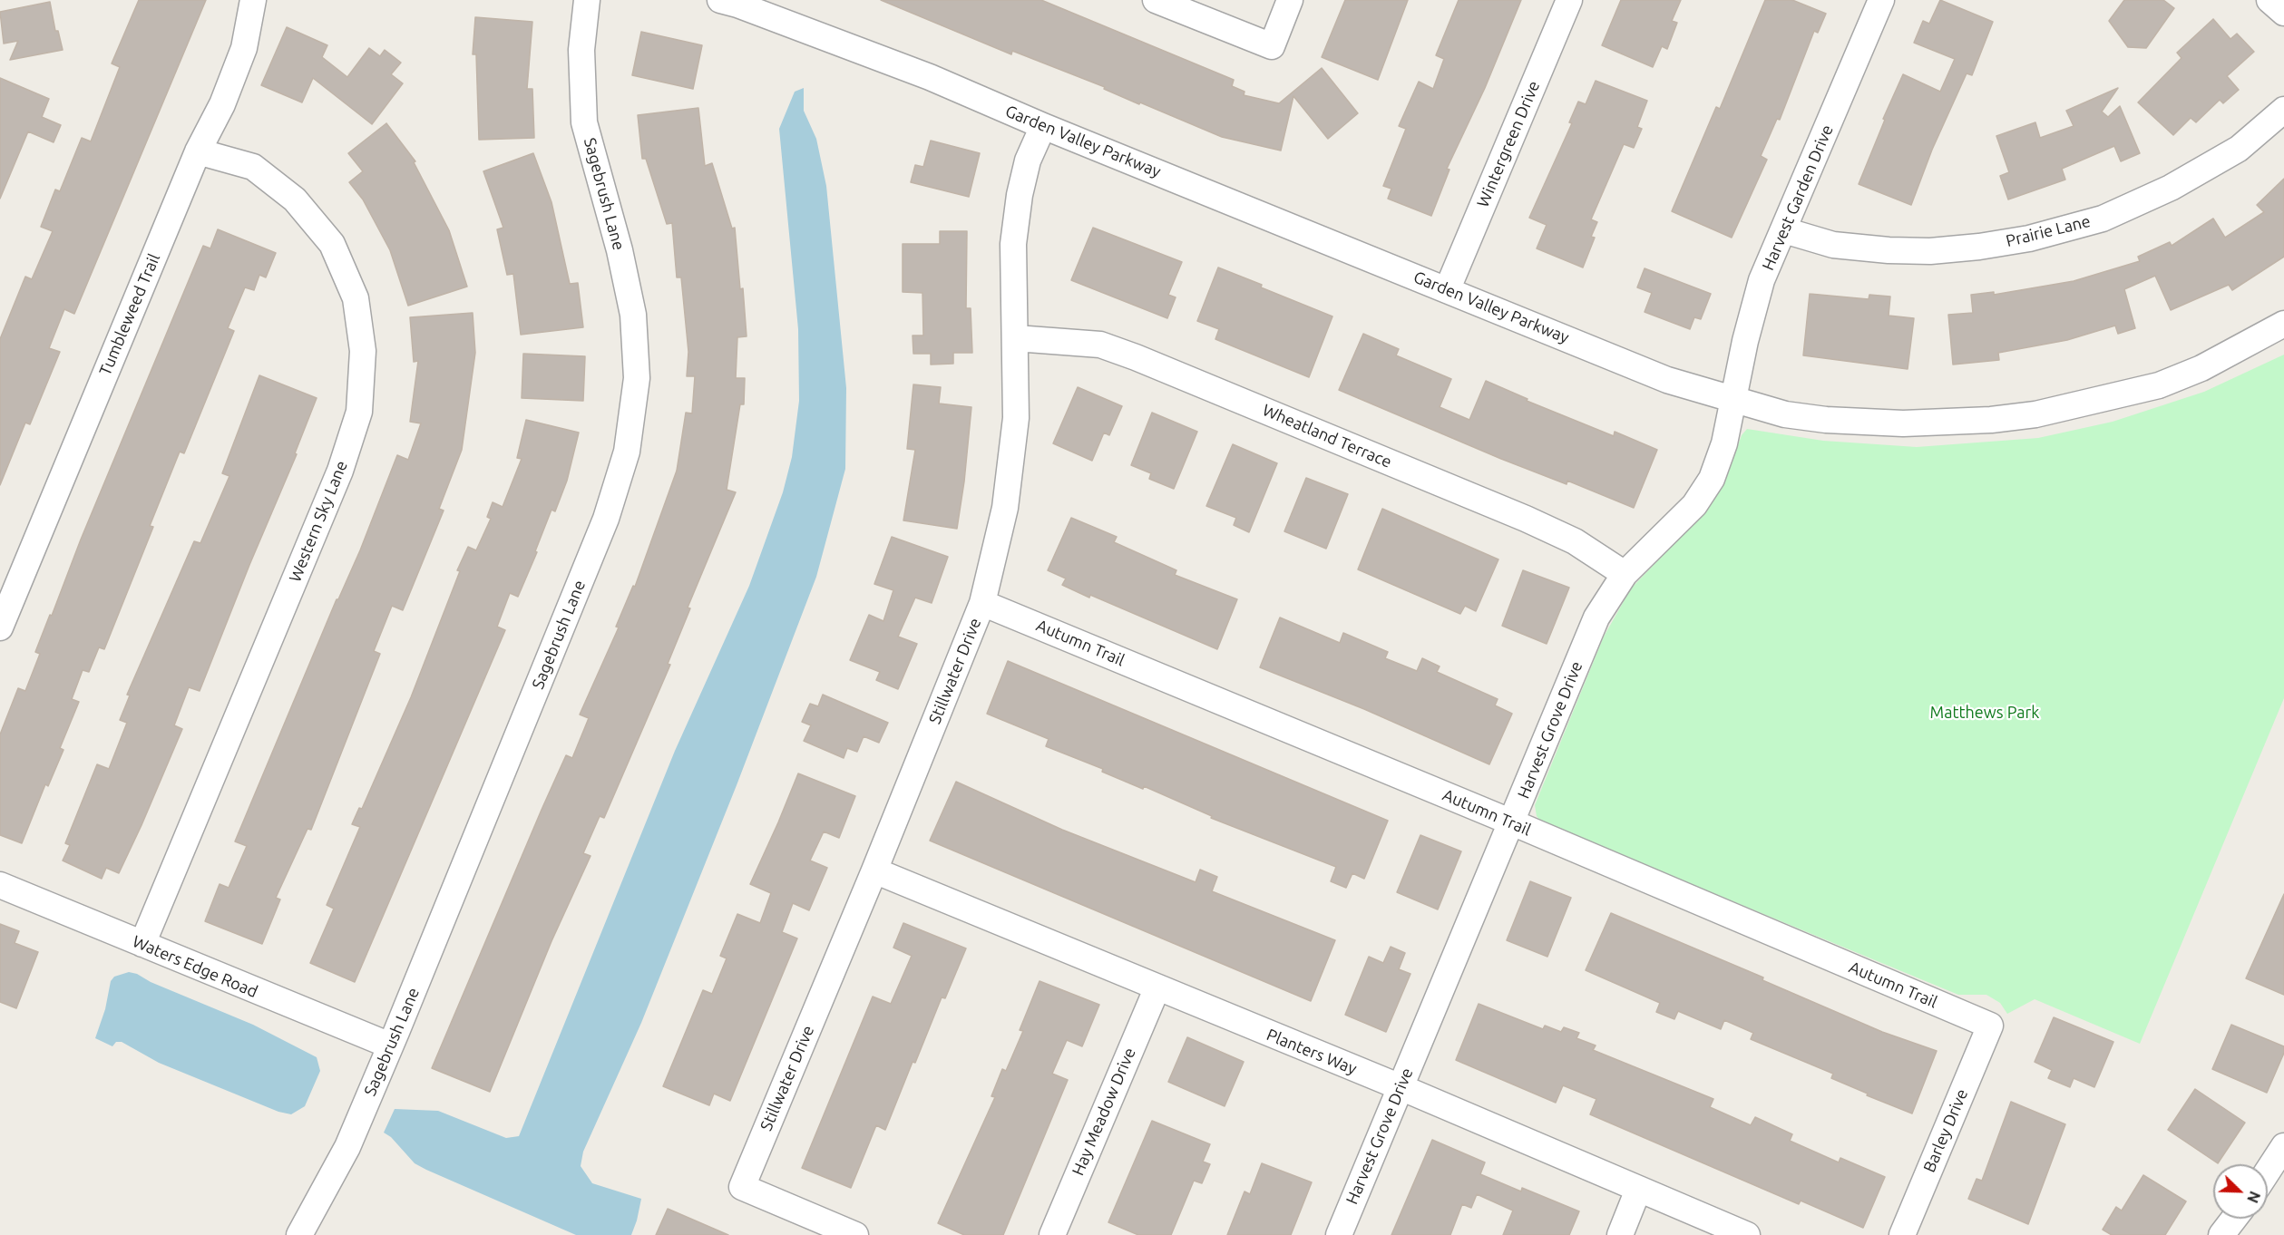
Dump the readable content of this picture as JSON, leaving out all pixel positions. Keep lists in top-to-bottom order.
{
  "streets": {
    "street": [
      "Garden Valley Parkway",
      "Wintergreen Drive",
      "Sagebrush Lane",
      "Harvest Garden Drive",
      "Prairie Lane",
      "Tumbleweed Trail",
      "Wheatland Terrace",
      "Western Sky Lane",
      "Autumn Trail",
      "Stillwater Drive",
      "Harvest Grove Drive",
      "Waters Edge Road",
      "Planters Way",
      "Hay Meadow Drive",
      "Barley Drive"
    ]
  },
  "crossings": [
    ["Garden Valley Parkway", "Wintergreen Drive"],
    ["Garden Valley Parkway", "Harvest Garden Drive"],
    ["Garden Valley Parkway", "Stillwater Drive"],
    ["Garden Valley Parkway", "Harvest Grove Drive"],
    ["Sagebrush Lane", "Waters Edge Road"],
    ["Harvest Garden Drive", "Prairie Lane"],
    ["Harvest Garden Drive", "Harvest Grove Drive"],
    ["Tumbleweed Trail", "Western Sky Lane"],
    ["Wheatland Terrace", "Stillwater Drive"],
    ["Wheatland Terrace", "Harvest Grove Drive"],
    ["Western Sky Lane", "Waters Edge Road"],
    ["Autumn Trail", "Stillwater Drive"],
    ["Autumn Trail", "Harvest Grove Drive"],
    ["Autumn Trail", "Barley Drive"],
    ["Stillwater Drive", "Planters Way"],
    ["Harvest Grove Drive", "Planters Way"],
    ["Planters Way", "Hay Meadow Drive"]
  ],
  "parks": ["Matthews Park"],
  "north": "bottom right"
}
